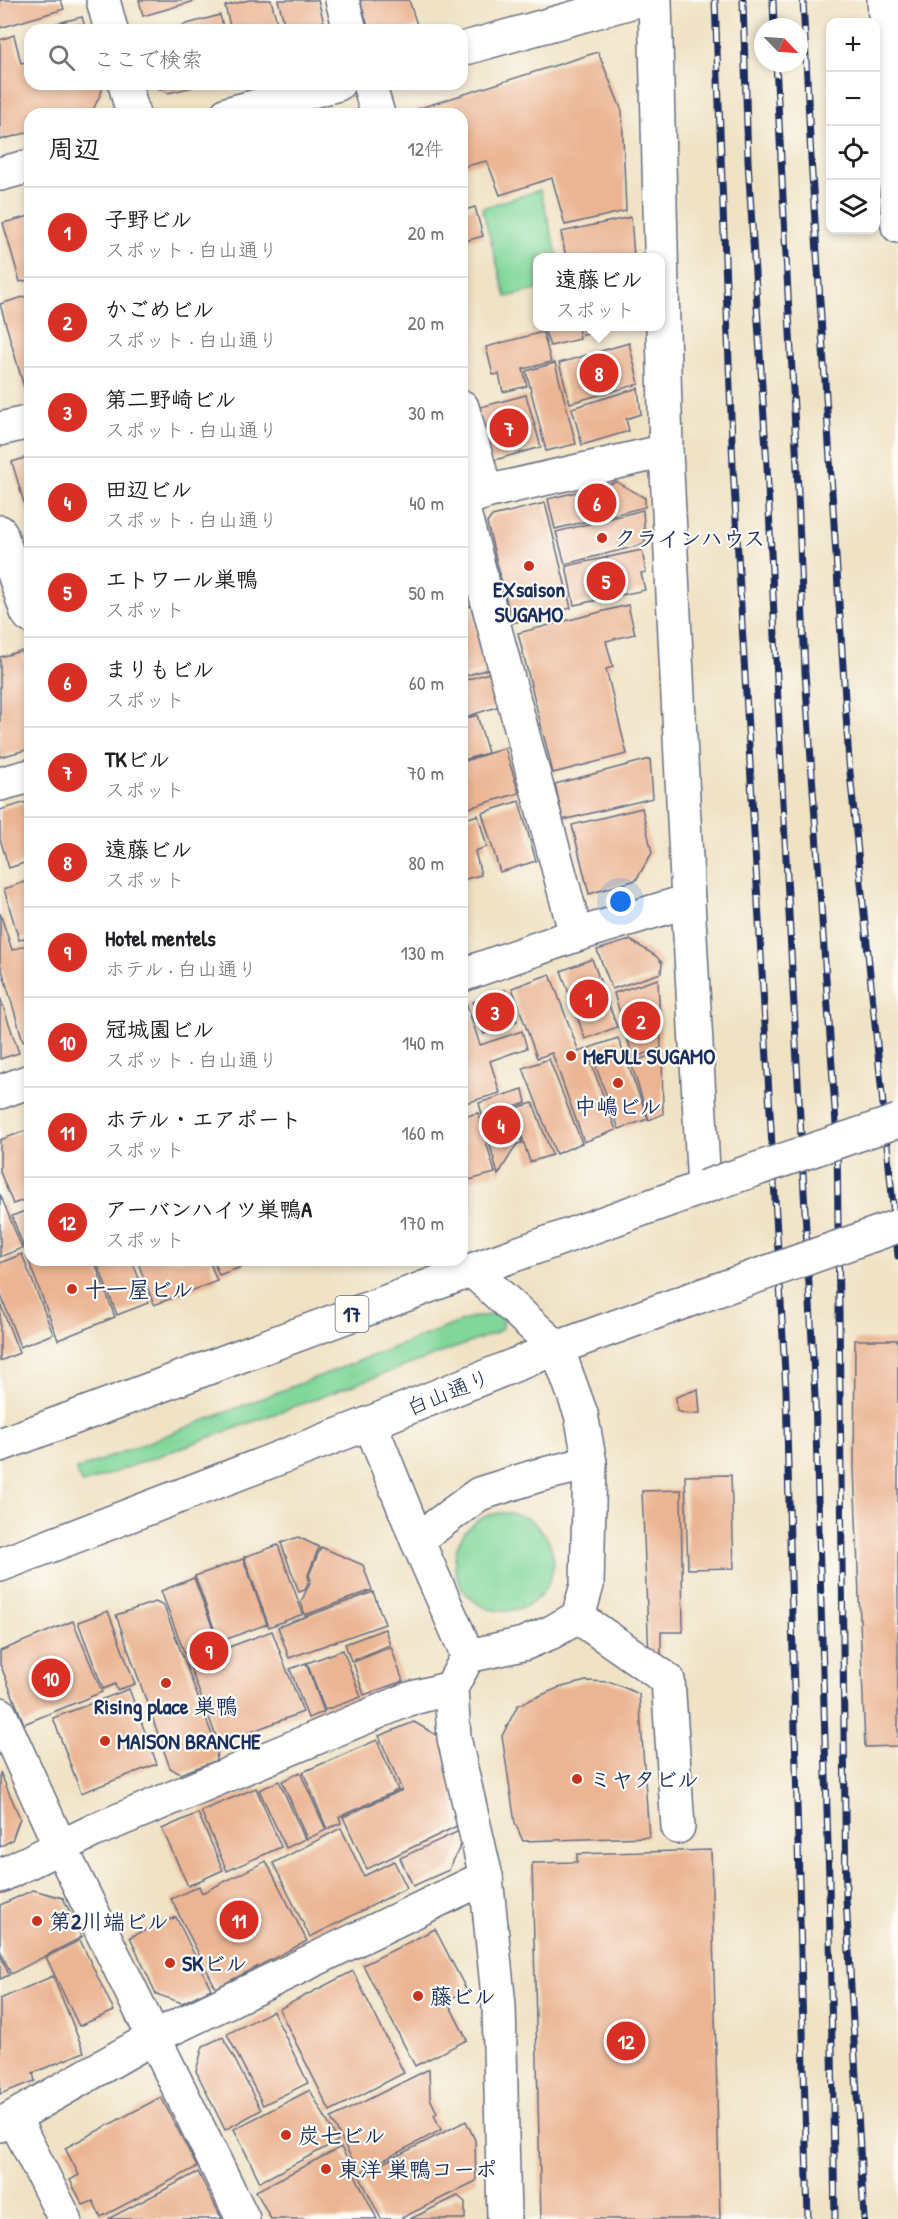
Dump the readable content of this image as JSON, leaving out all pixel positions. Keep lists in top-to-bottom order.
{
  "streets": {
    "main road": ["17", "白山通り"]
  },
  "places": [
    "クラインハウス",
    "EXsaison SUGAMO",
    "MeFULL SUGAMO",
    "中嶋ビル",
    "十一屋ビル",
    "Rising place 巣鴨",
    "MAISON BRANCHE",
    "ミヤタビル",
    "第2川端ビル",
    "SKビル",
    "藤ビル",
    "炭七ビル",
    "東洋 巣鴨コーポ"
  ],
  "north": "bottom right",
  "page": {
    "map_buttons": ["+", "−"],
    "search": "ここで検索",
    "heading": ["周辺", "12件"],
    "list": [
      {
        "mark": "1",
        "name": "子野ビル",
        "note": "スポット · 白山通り",
        "value": "20 m"
      },
      {
        "mark": "2",
        "name": "かごめビル",
        "note": "スポット · 白山通り",
        "value": "20 m"
      },
      {
        "mark": "3",
        "name": "第二野崎ビル",
        "note": "スポット · 白山通り",
        "value": "30 m"
      },
      {
        "mark": "4",
        "name": "田辺ビル",
        "note": "スポット · 白山通り",
        "value": "40 m"
      },
      {
        "mark": "5",
        "name": "エトワール巣鴨",
        "note": "スポット",
        "value": "50 m"
      },
      {
        "mark": "6",
        "name": "まりもビル",
        "note": "スポット",
        "value": "60 m"
      },
      {
        "mark": "7",
        "name": "TKビル",
        "note": "スポット",
        "value": "70 m"
      },
      {
        "mark": "8",
        "name": "遠藤ビル",
        "note": "スポット",
        "value": "80 m"
      },
      {
        "mark": "9",
        "name": "Hotel mentels",
        "note": "ホテル · 白山通り",
        "value": "130 m"
      },
      {
        "mark": "10",
        "name": "冠城園ビル",
        "note": "スポット · 白山通り",
        "value": "140 m"
      },
      {
        "mark": "11",
        "name": "ホテル・エアポート",
        "note": "スポット",
        "value": "160 m"
      },
      {
        "mark": "12",
        "name": "アーバンハイツ巣鴨A",
        "note": "スポット",
        "value": "170 m"
      }
    ],
    "popup": ["遠藤ビル", "スポット"],
    "pins": [
      "8",
      "7",
      "6",
      "5",
      "1",
      "3",
      "2",
      "4",
      "9",
      "10",
      "11",
      "12"
    ]
  }
}
